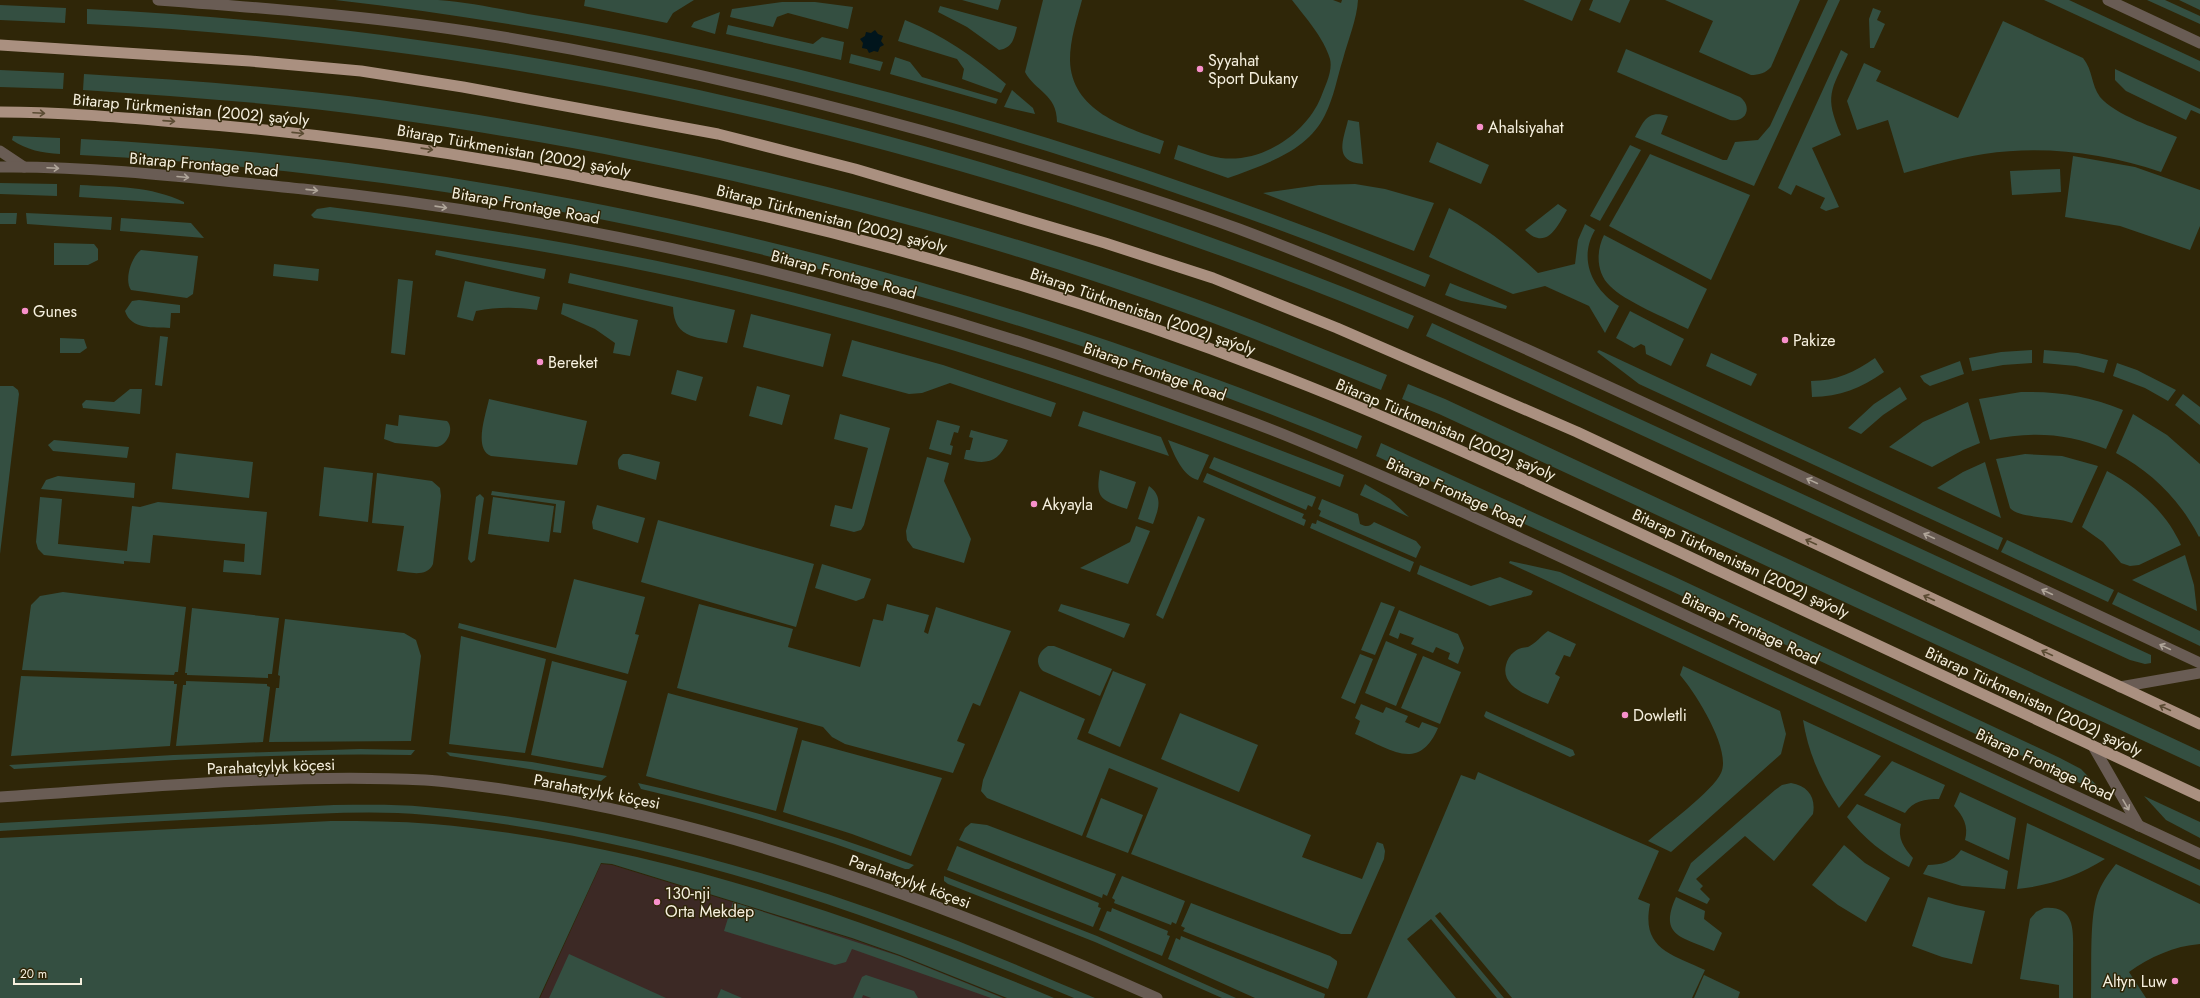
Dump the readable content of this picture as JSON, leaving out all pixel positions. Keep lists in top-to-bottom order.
{
  "streets": {
    "main road": ["Bitarap Türkmenistan (2002) şaýoly"],
    "street": ["Bitarap Frontage Road", "Parahatçylyk köçesi"]
  },
  "one_way": ["Bitarap Frontage Road"],
  "places": [
    "Syyahat Sport Dukany",
    "Ahalsiyahat",
    "Gunes",
    "Pakize",
    "Bereket",
    "Akyayla",
    "Dowletli",
    "130-nji Orta Mekdep",
    "Altyn Luw"
  ],
  "scale_bar": "20 m"
}
